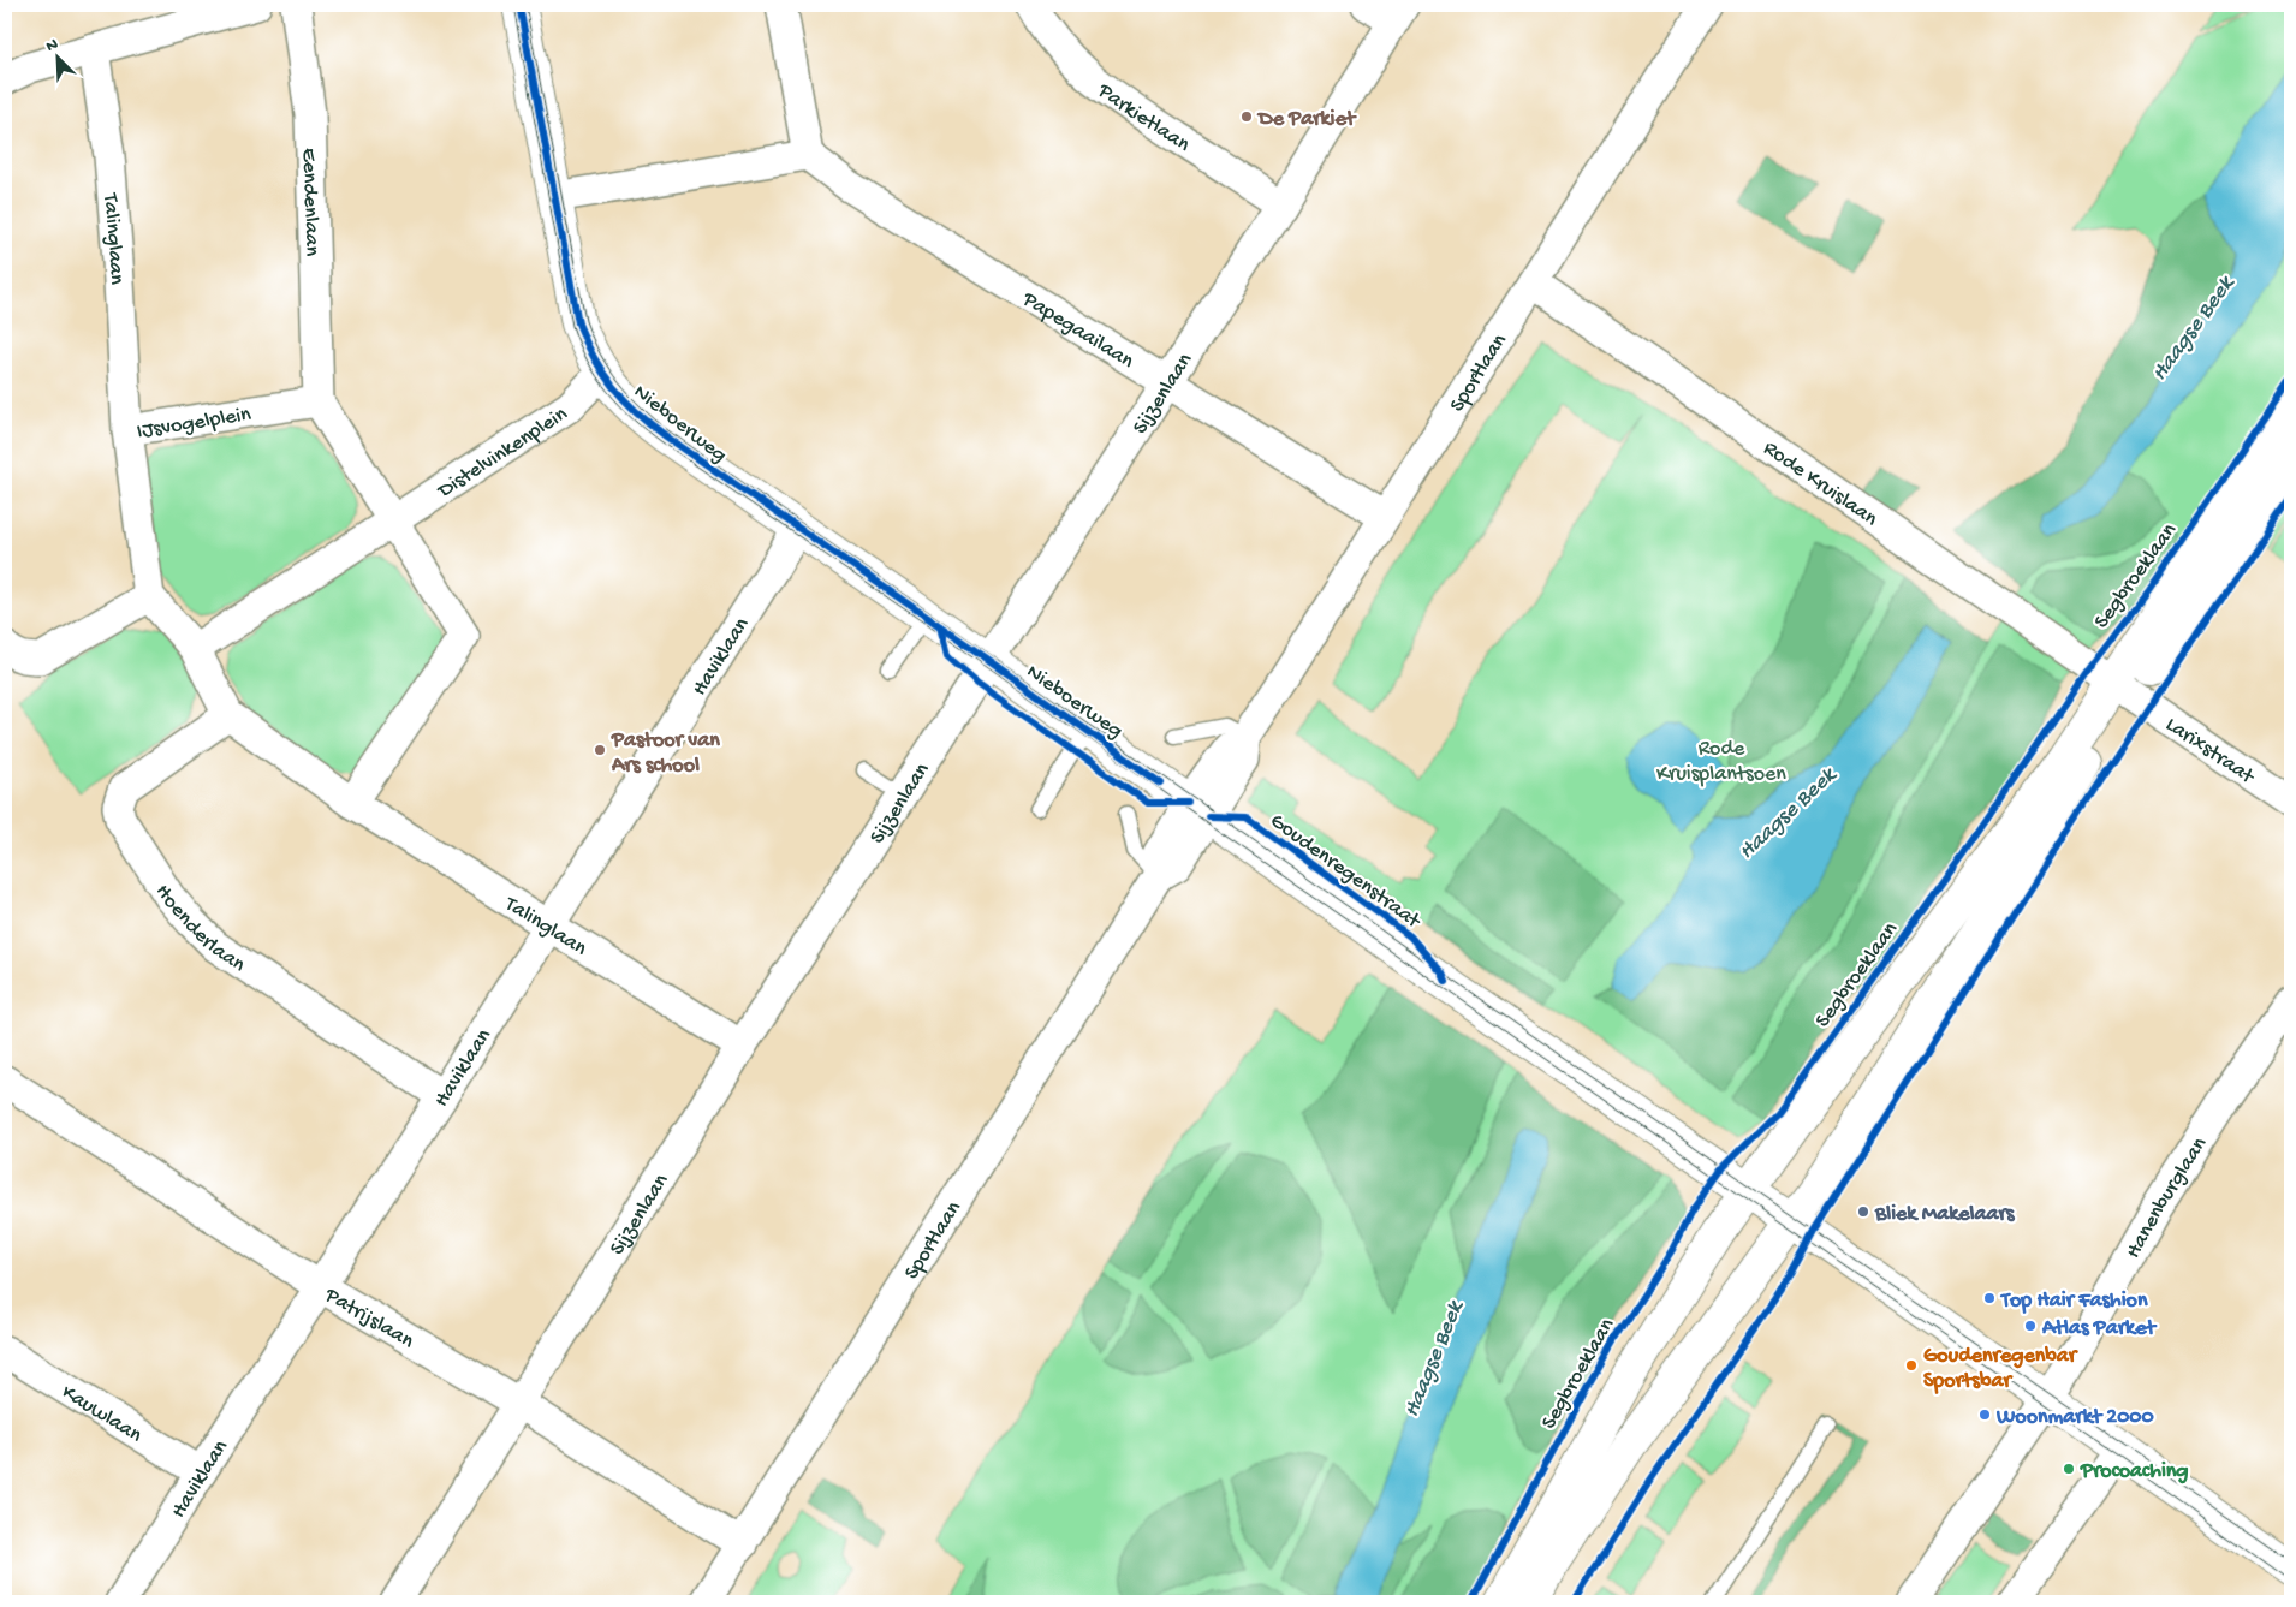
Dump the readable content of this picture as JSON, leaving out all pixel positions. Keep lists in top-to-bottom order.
{
  "streets": {
    "main road": ["Nieboerweg", "Segbroeklaan", "Goudenregenstraat"],
    "street": [
      "Parkietlaan",
      "Eendenlaan",
      "Talinglaan",
      "Papegaailaan",
      "Sportlaan",
      "Sijzenlaan",
      "IJsvogelplein",
      "Distelvinkenplein",
      "Rode Kruislaan",
      "Haviklaan",
      "Larixstraat",
      "Hoenderlaan",
      "Hanenburglaan",
      "Patrijslaan",
      "Kauwlaan"
    ]
  },
  "crossings": [
    ["Parkietlaan", "Sijzenlaan"],
    ["Eendenlaan", "IJsvogelplein"],
    ["Talinglaan", "Sijzenlaan"],
    ["Talinglaan", "IJsvogelplein"],
    ["Talinglaan", "Haviklaan"],
    ["Papegaailaan", "Sportlaan"],
    ["Papegaailaan", "Sijzenlaan"],
    ["Sportlaan", "Nieboerweg"],
    ["Sportlaan", "Rode Kruislaan"],
    ["Sportlaan", "Goudenregenstraat"],
    ["Sportlaan", "Patrijslaan"],
    ["Sijzenlaan", "Nieboerweg"],
    ["Sijzenlaan", "Patrijslaan"],
    ["Nieboerweg", "Distelvinkenplein"],
    ["Nieboerweg", "Haviklaan"],
    ["Nieboerweg", "Goudenregenstraat"],
    ["Rode Kruislaan", "Segbroeklaan"],
    ["Rode Kruislaan", "Larixstraat"],
    ["Segbroeklaan", "Larixstraat"],
    ["Segbroeklaan", "Goudenregenstraat"],
    ["Haviklaan", "Hoenderlaan"],
    ["Haviklaan", "Patrijslaan"],
    ["Haviklaan", "Kauwlaan"],
    ["Goudenregenstraat", "Hanenburglaan"]
  ],
  "water": ["Haagse Beek"],
  "parks": ["Rode Kruisplantsoen"],
  "places": [
    "De Parkiet",
    "Pastoor van Ars school",
    "Bliek Makelaars",
    "Top Hair Fashion",
    "Atlas Parket",
    "Goudenregenbar Sportsbar",
    "Woonmarkt 2000",
    "Procoaching"
  ],
  "north": "top left"
}
